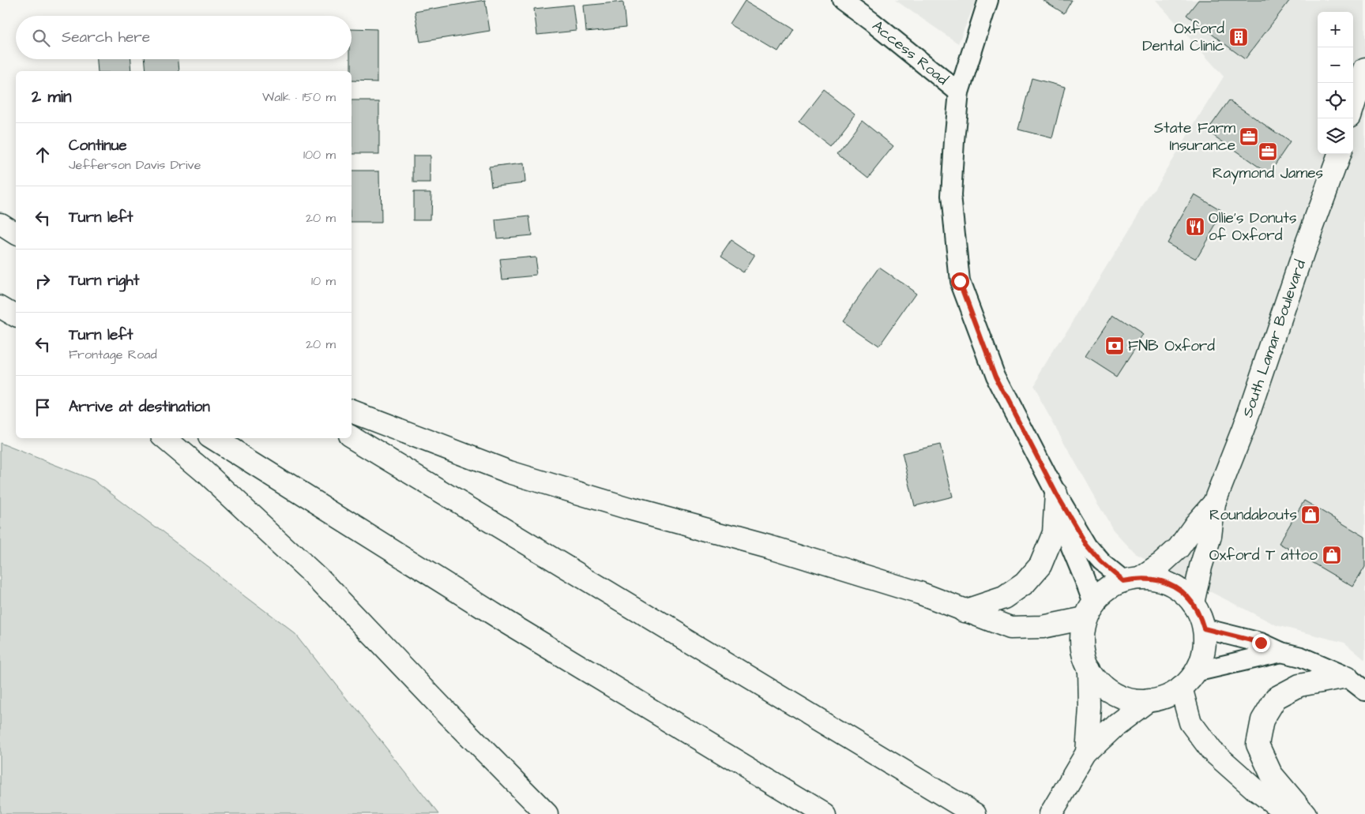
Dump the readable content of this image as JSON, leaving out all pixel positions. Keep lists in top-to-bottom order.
{
  "streets": {
    "main road": ["South Lamar Boulevard"],
    "street": ["Access Road"]
  },
  "places": {
    "building": ["Oxford Dental Clinic"],
    "office": ["State Farm Insurance", "Raymond James"],
    "restaurant": ["Ollie's Donuts of Oxford"],
    "bank": ["FNB Oxford"],
    "shop": ["Roundabouts", "Oxford T attoo"]
  },
  "page": {
    "map_buttons": ["+", "−"],
    "search": "Search here",
    "heading": ["2 min", "Walk · 150 m"],
    "list": [
      ["Continue", "Jefferson Davis Drive", "100 m"],
      ["Turn left", "20 m"],
      ["Turn right", "10 m"],
      ["Turn left", "Frontage Road", "20 m"],
      "Arrive at destination"
    ]
  }
}
